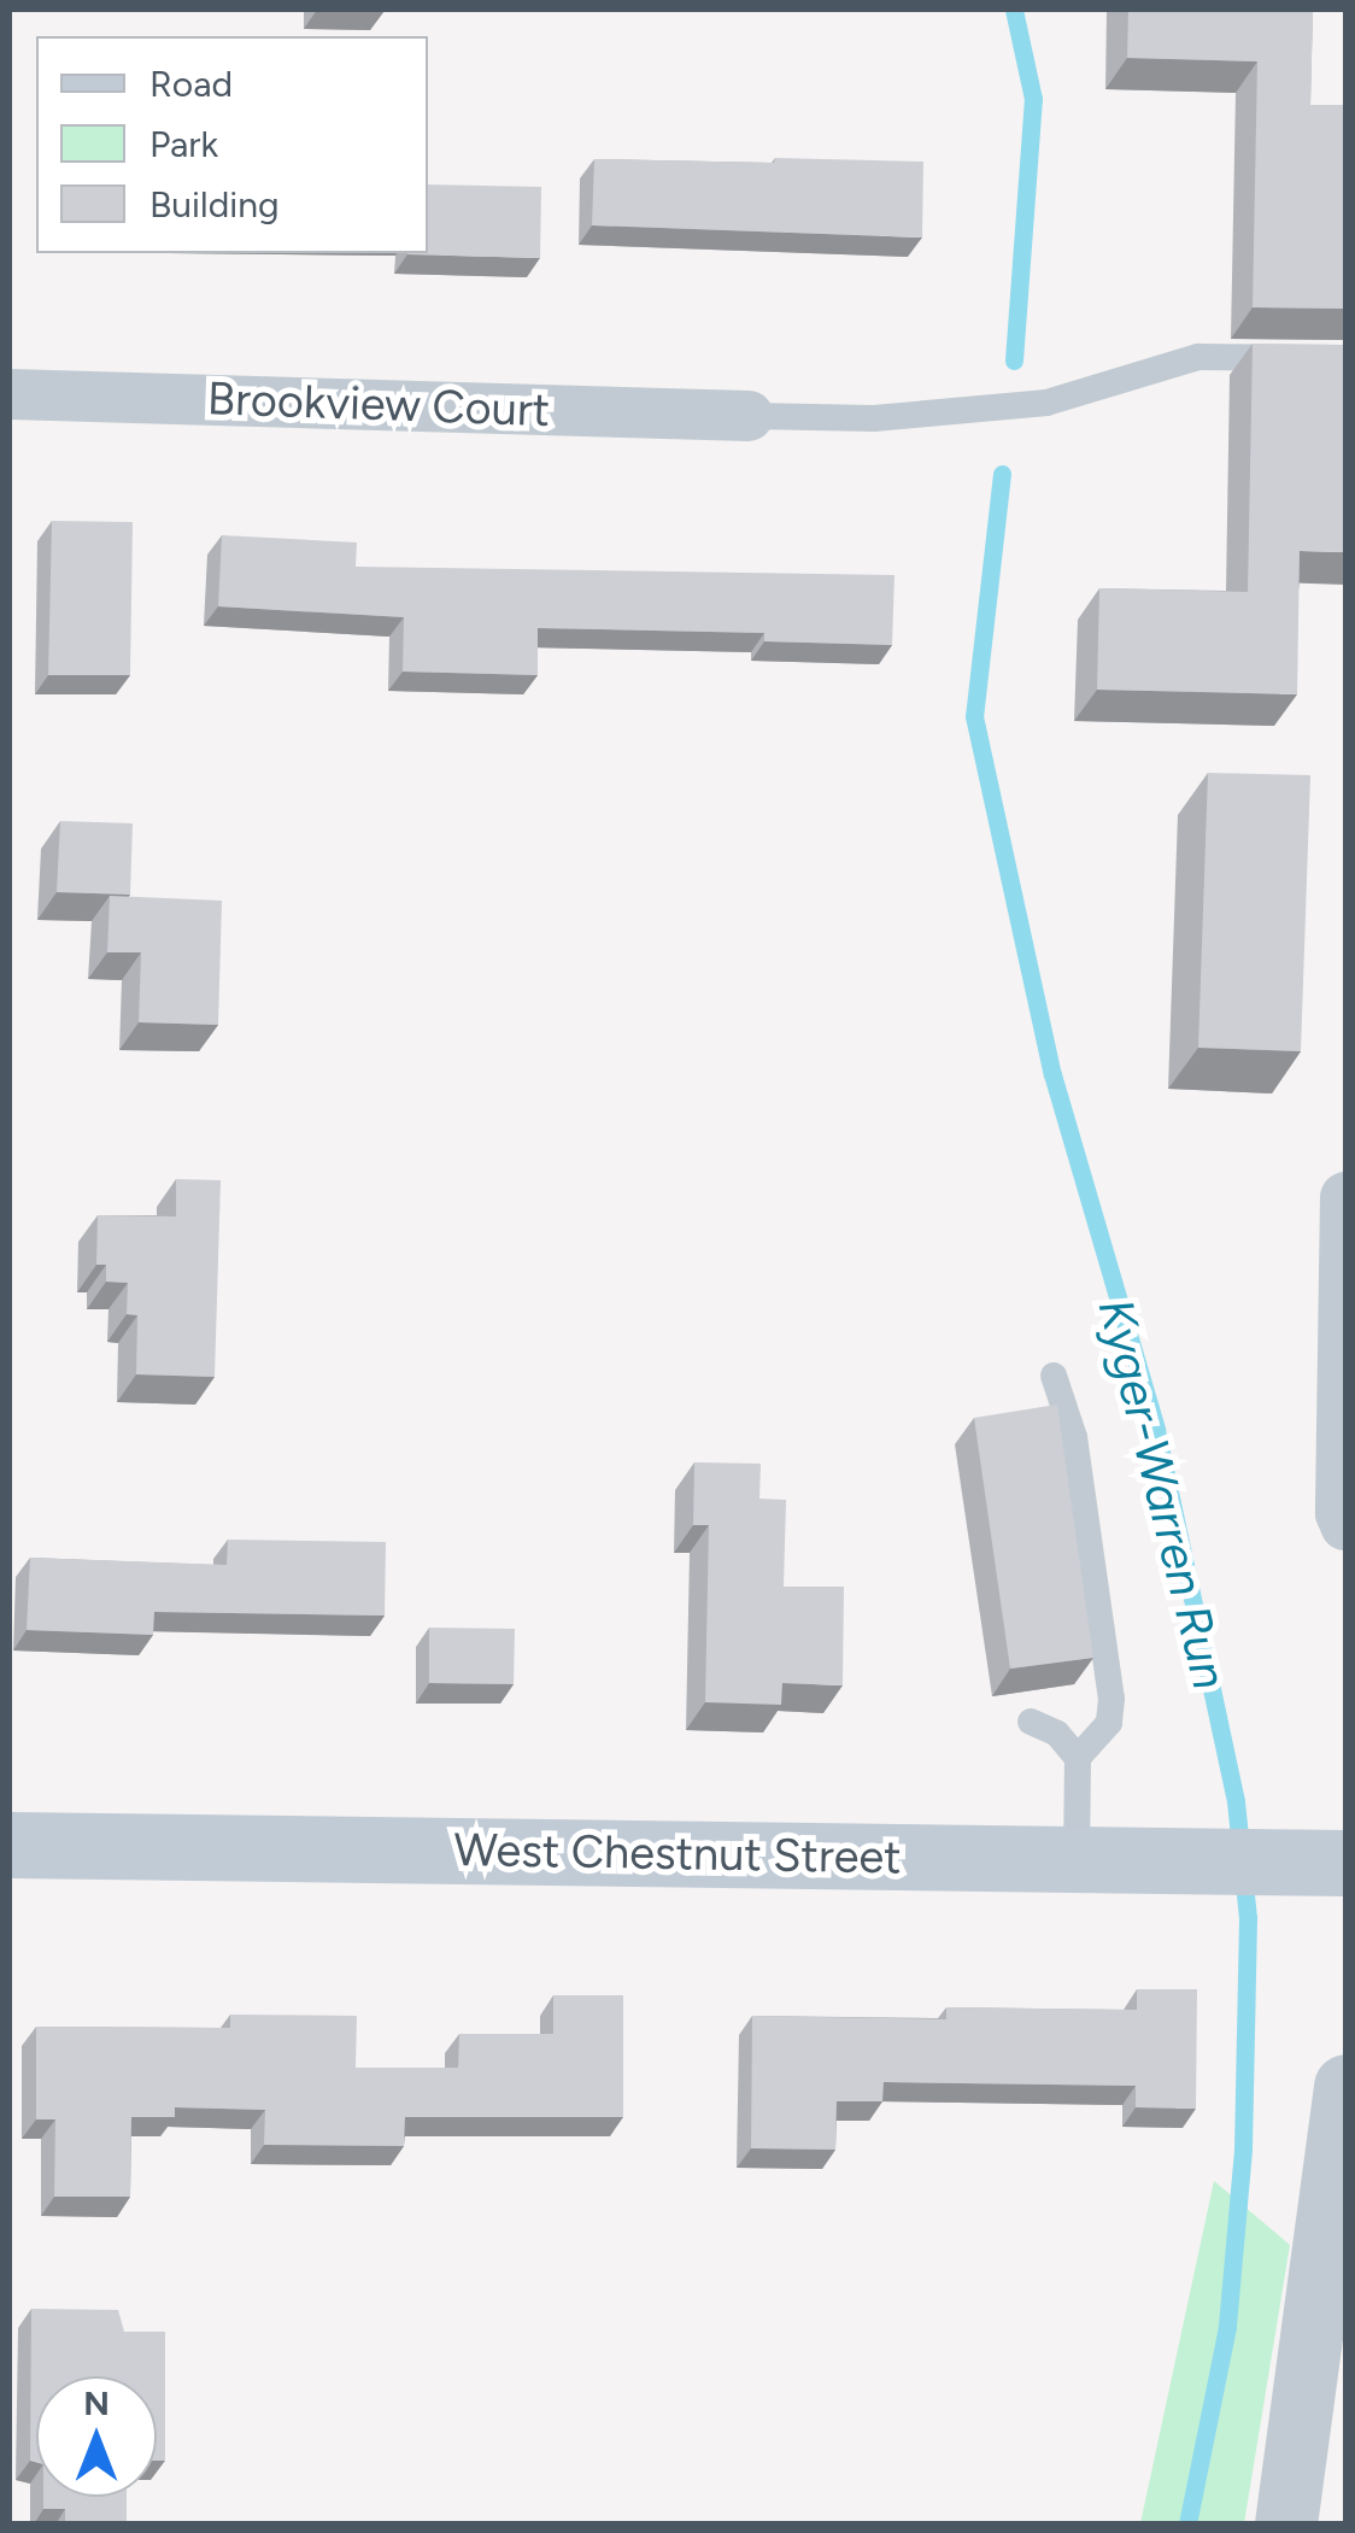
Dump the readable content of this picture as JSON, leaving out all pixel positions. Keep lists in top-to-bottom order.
{
  "streets": {
    "main road": ["West Chestnut Street"],
    "street": ["Brookview Court"]
  },
  "water": ["Kyger-Warren Run"],
  "legend": ["Road", "Park", "Building"],
  "north": "top"
}
